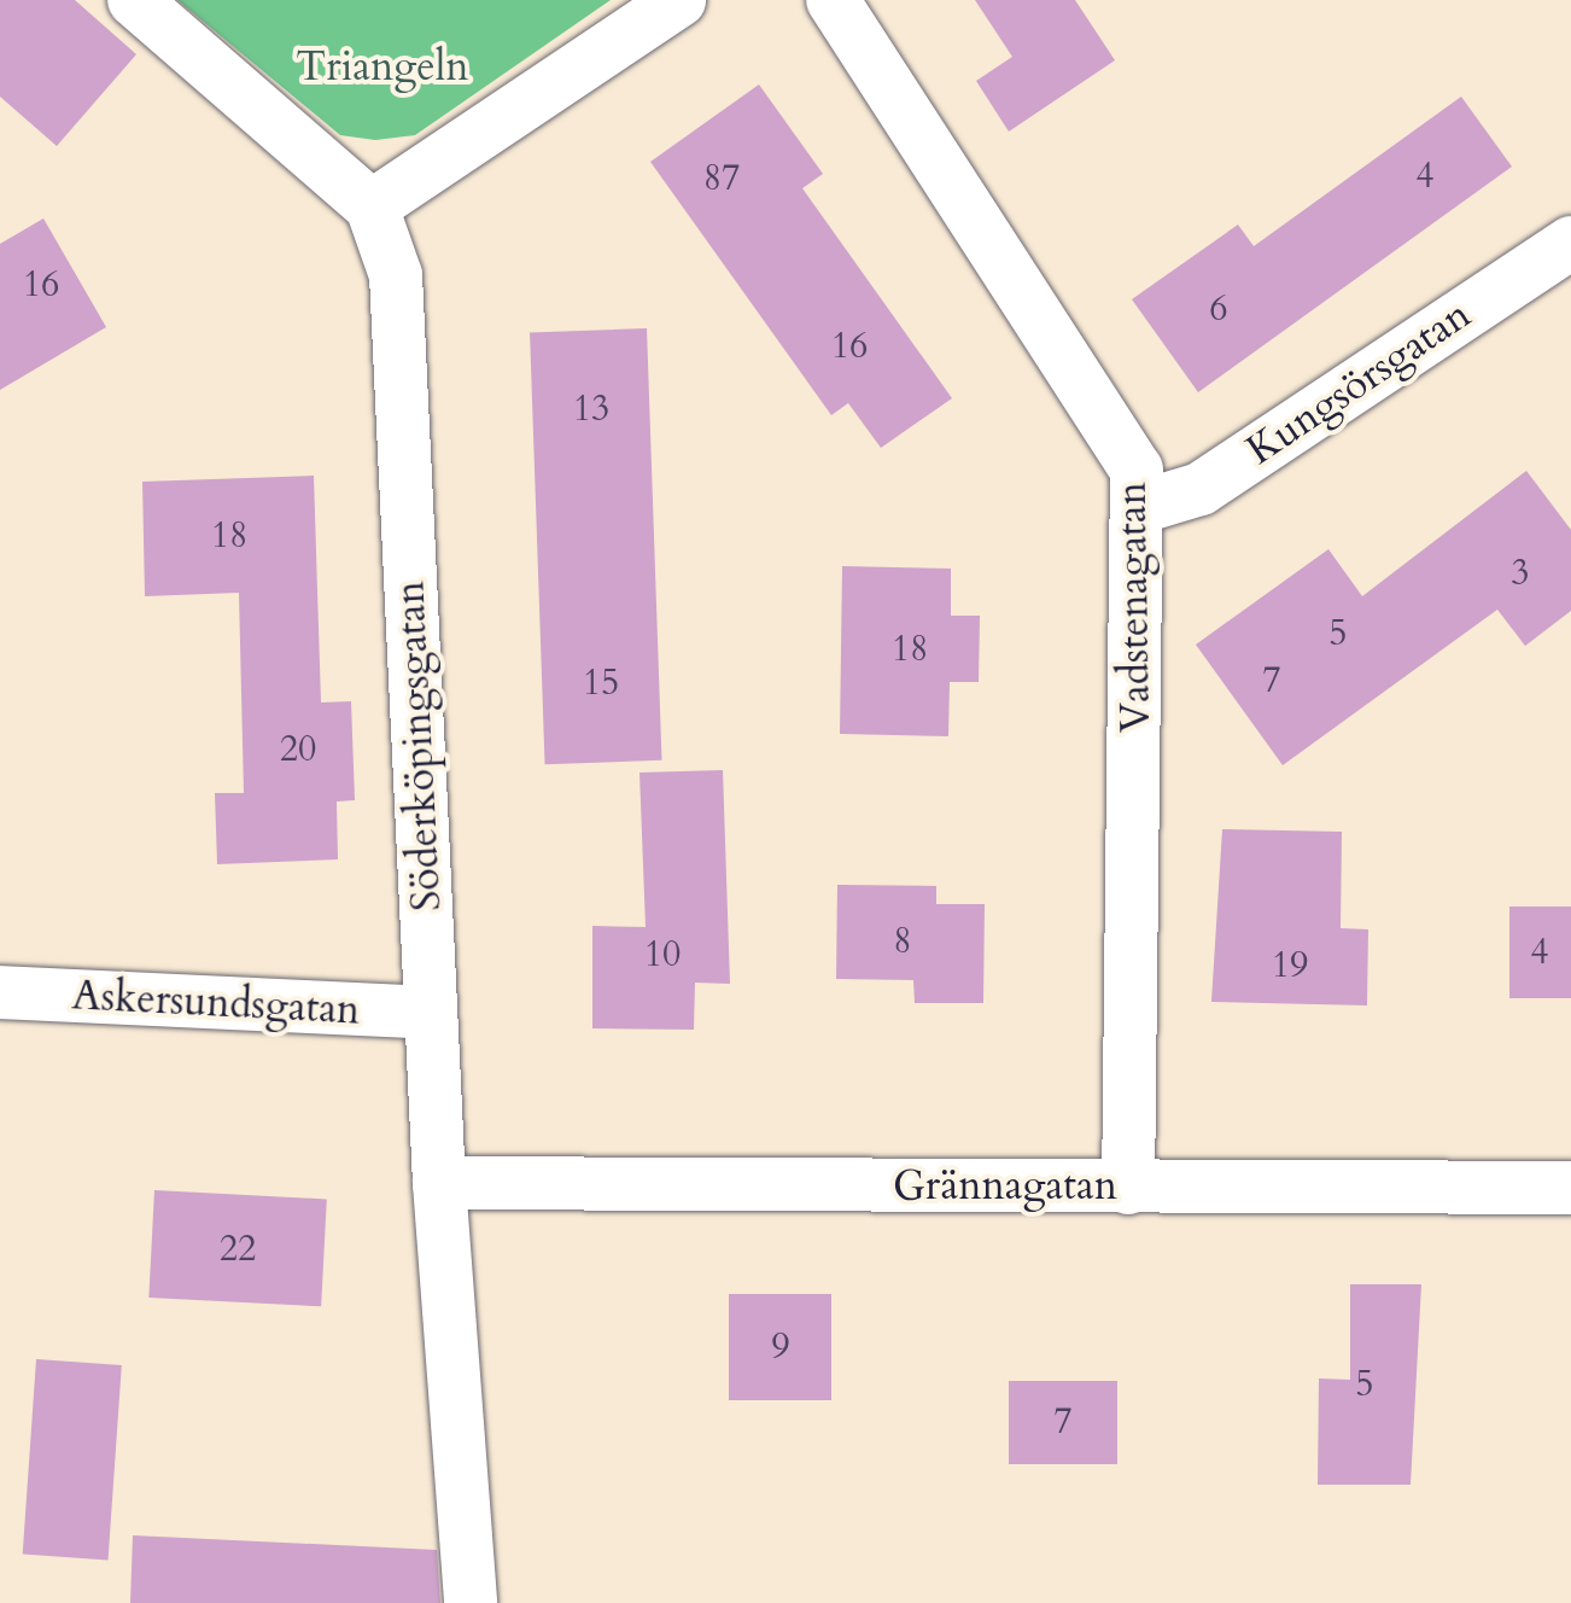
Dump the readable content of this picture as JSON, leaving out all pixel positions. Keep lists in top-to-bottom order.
{
  "streets": {
    "street": [
      "Kungsörsgatan",
      "Vadstenagatan",
      "Söderköpingsgatan",
      "Askersundsgatan",
      "Grännagatan"
    ]
  },
  "crossings": [
    ["Kungsörsgatan", "Vadstenagatan"],
    ["Vadstenagatan", "Grännagatan"],
    ["Söderköpingsgatan", "Askersundsgatan"],
    ["Söderköpingsgatan", "Grännagatan"]
  ],
  "parks": ["Triangeln"],
  "house_numbers": [
    "4",
    "87",
    "16",
    "6",
    "16",
    "13",
    "18",
    "3",
    "5",
    "18",
    "7",
    "15",
    "20",
    "8",
    "4",
    "10",
    "19",
    "22",
    "9",
    "5",
    "7"
  ]
}
